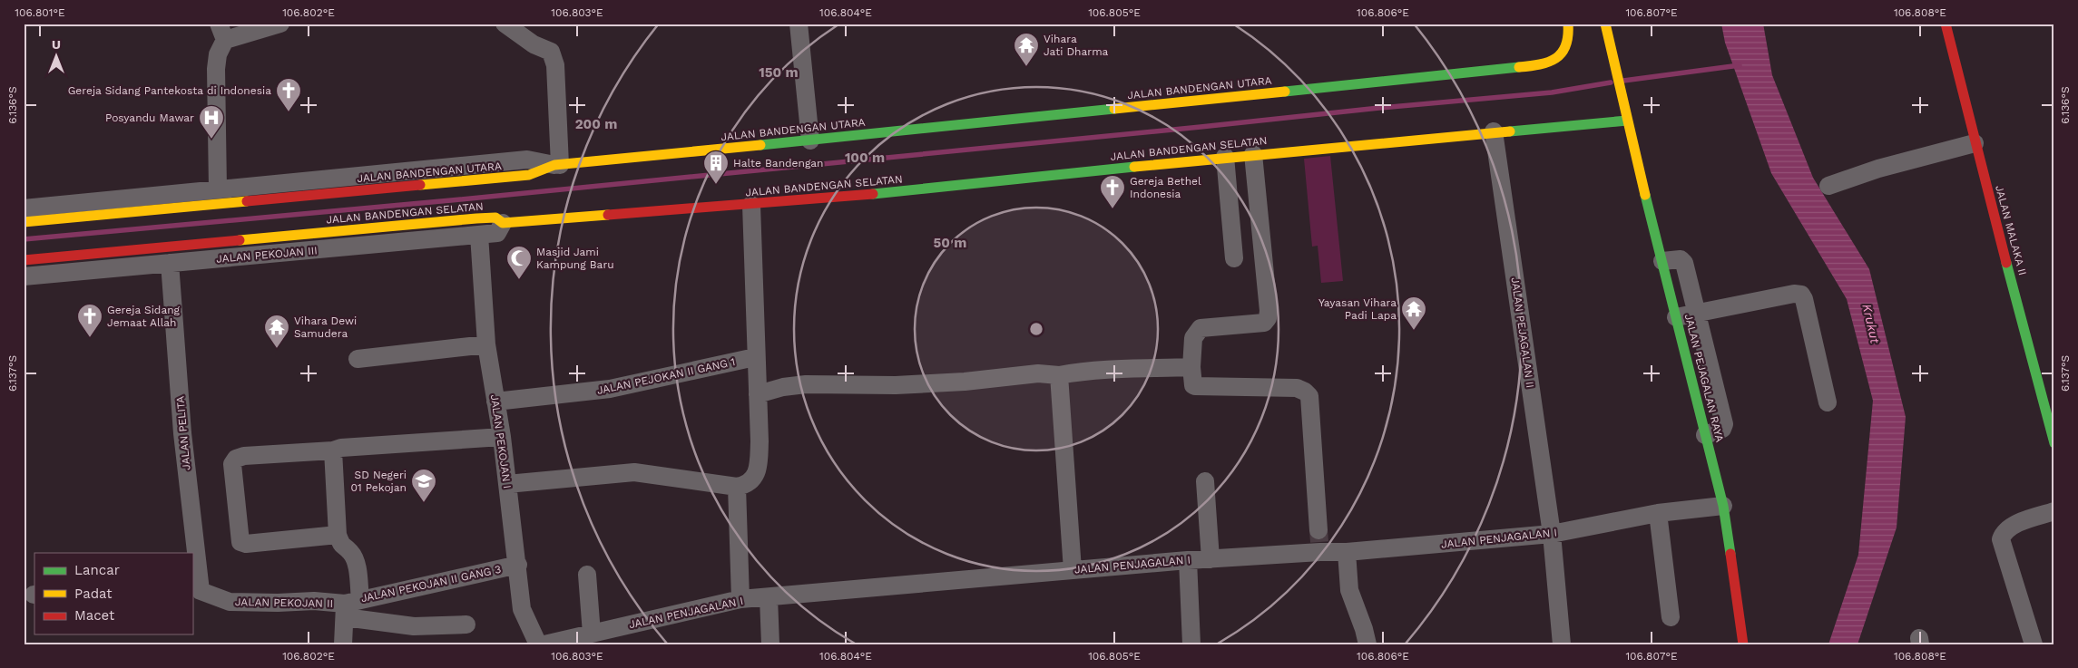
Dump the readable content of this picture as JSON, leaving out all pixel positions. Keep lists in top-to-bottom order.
{
  "streets": {
    "main road": [
      "JALAN BANDENGAN UTARA",
      "JALAN BANDENGAN SELATAN",
      "JALAN MALAKA II",
      "JALAN PEJAGALAN RAYA"
    ],
    "street": [
      "JALAN PEKOJAN III",
      "JALAN PEJAGALAN II",
      "JALAN PEJOKAN II GANG 1",
      "JALAN PELITA",
      "JALAN PEKOJAN I",
      "JALAN PENJAGALAN I",
      "JALAN PEKOJAN II GANG 3",
      "JALAN PEKOJAN II"
    ]
  },
  "crossings": [
    ["JALAN BANDENGAN SELATAN", "JALAN PEKOJAN III"],
    ["JALAN BANDENGAN SELATAN", "JALAN PEJAGALAN II"],
    ["JALAN BANDENGAN SELATAN", "JALAN PEJAGALAN RAYA"],
    ["JALAN BANDENGAN SELATAN", "JALAN PEKOJAN I"],
    ["JALAN PEKOJAN III", "JALAN PELITA"],
    ["JALAN PEKOJAN III", "JALAN PEKOJAN I"],
    ["JALAN PEJAGALAN II", "JALAN PENJAGALAN I"],
    ["JALAN PEJOKAN II GANG 1", "JALAN PEKOJAN I"],
    ["JALAN PEJAGALAN RAYA", "JALAN PENJAGALAN I"],
    ["JALAN PELITA", "JALAN PEKOJAN II"],
    ["JALAN PEKOJAN I", "JALAN PEKOJAN II GANG 3"],
    ["JALAN PEKOJAN II GANG 3", "JALAN PEKOJAN II"]
  ],
  "water": ["Krukut"],
  "places": {
    "temple": ["Vihara Jati Dharma", "Yayasan Vihara Padi Lapa", "Vihara Dewi Samudera"],
    "church": ["Gereja Sidang Pantekosta di Indonesia", "Gereja Bethel Indonesia", "Gereja Sidang Jemaat Allah"],
    "hospital": ["Posyandu Mawar"],
    "building": ["Halte Bandengan"],
    "mosque": ["Masjid Jami Kampung Baru"],
    "school or university": ["SD Negeri 01 Pekojan"]
  },
  "legend": ["Lancar", "Padat", "Macet"],
  "north": "top",
  "coordinates": [
    "106.801°E",
    "106.802°E",
    "106.803°E",
    "106.804°E",
    "106.805°E",
    "106.806°E",
    "106.807°E",
    "106.808°E",
    "6.136°S",
    "6.137°S"
  ],
  "rings": [
    "150 m",
    "200 m",
    "100 m",
    "50 m"
  ]
}
